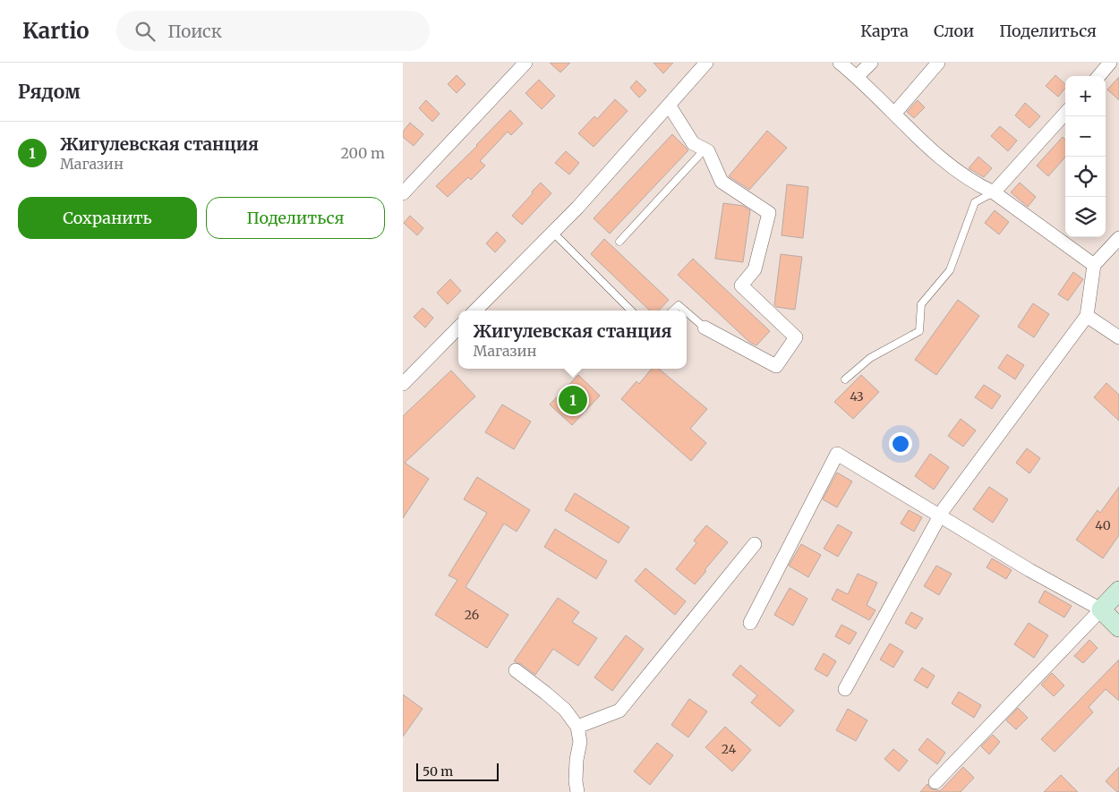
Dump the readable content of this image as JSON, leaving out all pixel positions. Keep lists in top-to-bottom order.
{
  "house_numbers": [
    "43",
    "40",
    "26",
    "24"
  ],
  "scale_bar": "50 m",
  "page": {
    "header": "Kartio",
    "search": "Поиск",
    "nav": ["Карта", "Слои", "Поделиться"],
    "heading": "Рядом",
    "map_buttons": ["+", "−"],
    "list": [
      {
        "mark": "1",
        "name": "Жигулевская станция",
        "note": "Магазин",
        "value": "200 m"
      }
    ],
    "buttons": ["Сохранить", "Поделиться"],
    "popup": ["Жигулевская станция", "Магазин"],
    "pins": "1",
    "scale": "50 m"
  }
}
